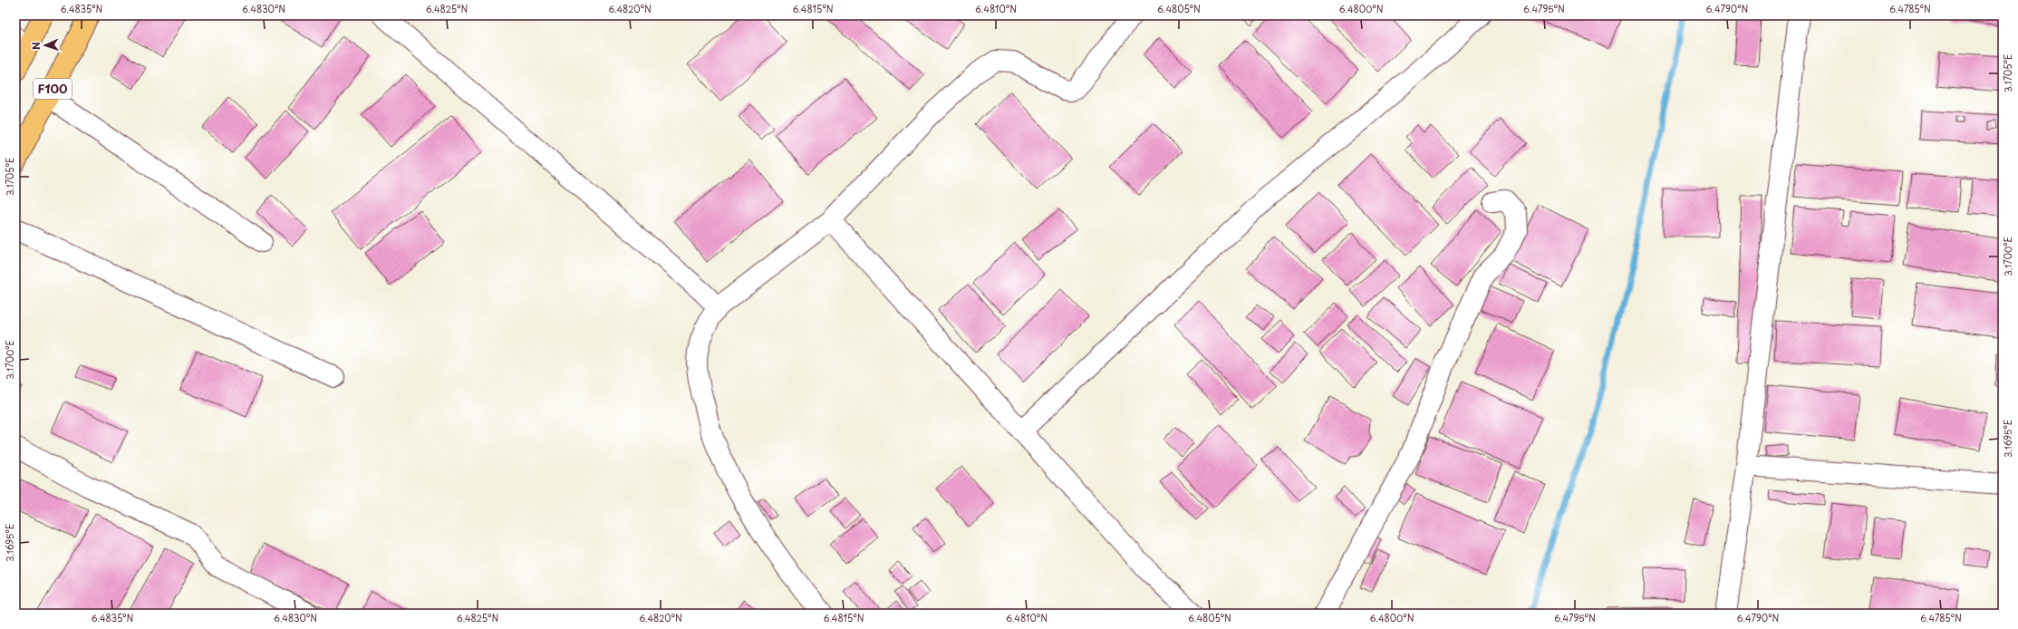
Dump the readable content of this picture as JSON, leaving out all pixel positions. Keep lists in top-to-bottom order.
{
  "streets": {
    "highway": ["F100"]
  },
  "north": "left",
  "coordinates": [
    "6.4835°N",
    "6.4830°N",
    "6.4825°N",
    "6.4820°N",
    "6.4815°N",
    "6.4810°N",
    "6.4805°N",
    "6.4800°N",
    "6.4795°N",
    "6.4790°N",
    "6.4785°N",
    "3.1705°E",
    "3.1700°E",
    "3.1695°E"
  ]
}
